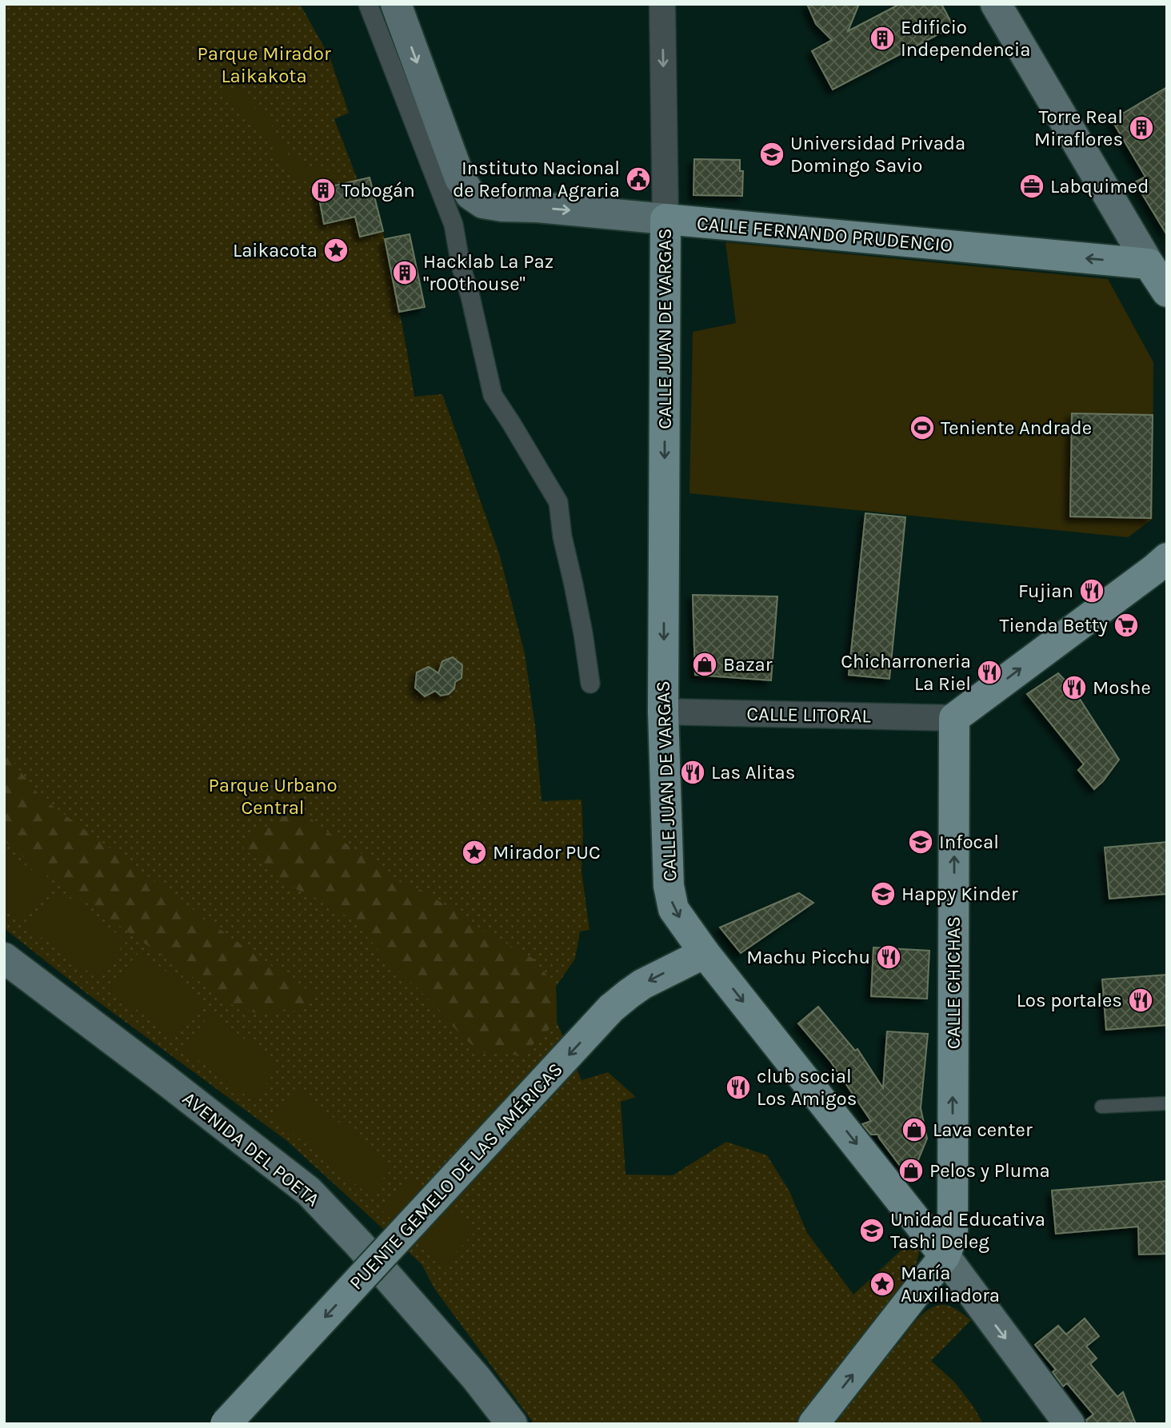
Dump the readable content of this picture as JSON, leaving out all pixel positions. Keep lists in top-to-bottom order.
{
  "streets": {
    "main road": [
      "CALLE FERNANDO PRUDENCIO",
      "CALLE JUAN DE VARGAS",
      "CALLE CHICHAS",
      "AVENIDA DEL POETA",
      "PUENTE GEMELO DE LAS AMÉRICAS"
    ],
    "street": ["CALLE LITORAL"]
  },
  "crossings": [
    ["CALLE FERNANDO PRUDENCIO", "CALLE JUAN DE VARGAS"],
    ["CALLE JUAN DE VARGAS", "CALLE LITORAL"],
    ["CALLE JUAN DE VARGAS", "CALLE CHICHAS"],
    ["CALLE JUAN DE VARGAS", "PUENTE GEMELO DE LAS AMÉRICAS"],
    ["CALLE LITORAL", "CALLE CHICHAS"]
  ],
  "one_way": ["CALLE CHICHAS", "PUENTE GEMELO DE LAS AMÉRICAS"],
  "parks": ["Parque Mirador Laikakota", "Parque Urbano Central"],
  "places": {
    "building": [
      "Edificio Independencia",
      "Torre Real Miraflores",
      "Tobogán",
      "Hacklab La Paz \"r00thouse\""
    ],
    "school or university": [
      "Universidad Privada Domingo Savio",
      "Infocal",
      "Happy Kinder",
      "Unidad Educativa Tashi Deleg"
    ],
    "public building": ["Instituto Nacional de Reforma Agraria"],
    "office": ["Labquimed"],
    "place": ["Laikacota", "Mirador PUC", "María Auxiliadora"],
    "sports": ["Teniente Andrade"],
    "restaurant": [
      "Fujian",
      "Chicharroneria La Riel",
      "Moshe",
      "Las Alitas",
      "Machu Picchu",
      "Los portales",
      "club social Los Amigos"
    ],
    "supermarket": ["Tienda Betty"],
    "shop": ["Bazar", "Lava center", "Pelos y Pluma"]
  }
}
